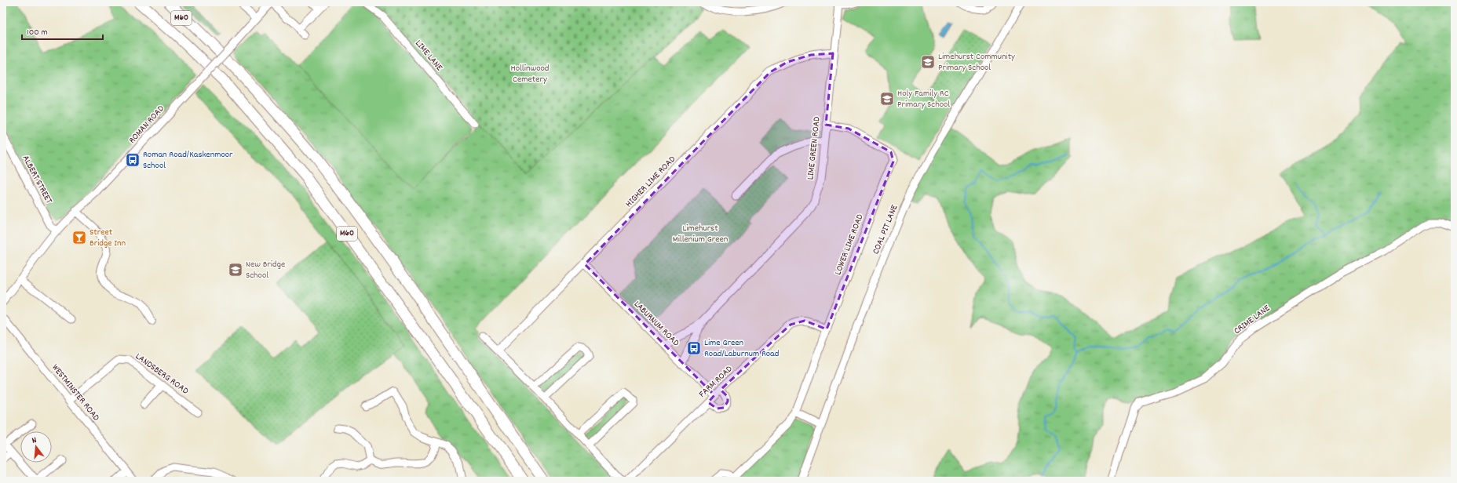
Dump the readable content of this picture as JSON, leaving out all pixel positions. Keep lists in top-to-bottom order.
{
  "streets": {
    "highway": ["M60"],
    "street": [
      "LIME LANE",
      "ROMAN ROAD",
      "LIME GREEN ROAD",
      "ALBERT STREET",
      "HIGHER LIME ROAD",
      "COAL PIT LANE",
      "LOWER LIME ROAD",
      "CRIME LANE",
      "LABURNUM ROAD",
      "LANDSBERG ROAD",
      "FARM ROAD",
      "WESTMINSTER ROAD"
    ]
  },
  "crossings": [
    ["ROMAN ROAD", "ALBERT STREET"],
    ["LIME GREEN ROAD", "HIGHER LIME ROAD"],
    ["LIME GREEN ROAD", "LOWER LIME ROAD"],
    ["LIME GREEN ROAD", "LABURNUM ROAD"],
    ["HIGHER LIME ROAD", "LABURNUM ROAD"],
    ["LOWER LIME ROAD", "FARM ROAD"],
    ["LABURNUM ROAD", "FARM ROAD"],
    ["LANDSBERG ROAD", "WESTMINSTER ROAD"]
  ],
  "parks": ["Hollinwood Cemetery", "Limehurst Millenium Green"],
  "places": {
    "school or university": ["Limehurst Community Primary School", "Holy Family RC Primary School", "New Bridge School"],
    "bus stop": ["Roman Road/Kaskenmoor School", "Lime Green Road/Laburnum Road"],
    "bar": ["Street Bridge Inn"]
  },
  "scale_bar": "100 m",
  "north": "top"
}
